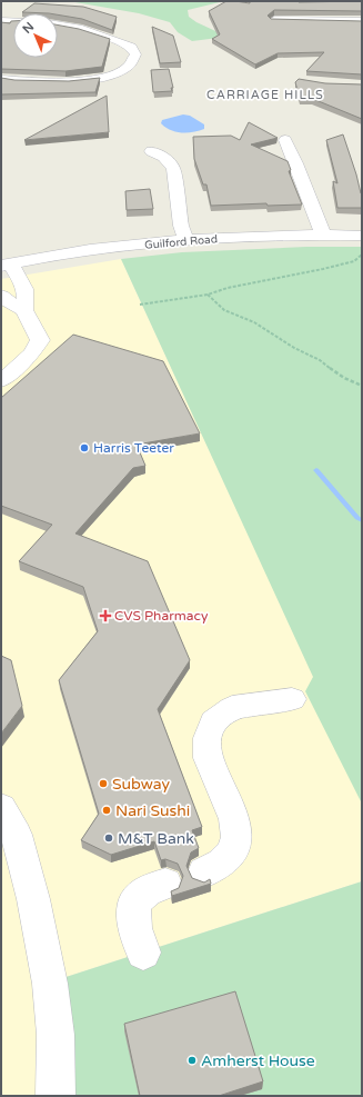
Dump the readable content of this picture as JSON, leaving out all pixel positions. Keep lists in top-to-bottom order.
{
  "streets": {
    "street": ["Guilford Road"]
  },
  "districts": ["CARRIAGE HILLS"],
  "places": {
    "other": [
      "Harris Teeter",
      "Subway",
      "Nari Sushi",
      "M&T Bank",
      "Amherst House"
    ],
    "health": ["CVS Pharmacy"]
  },
  "north": "top left"
}
